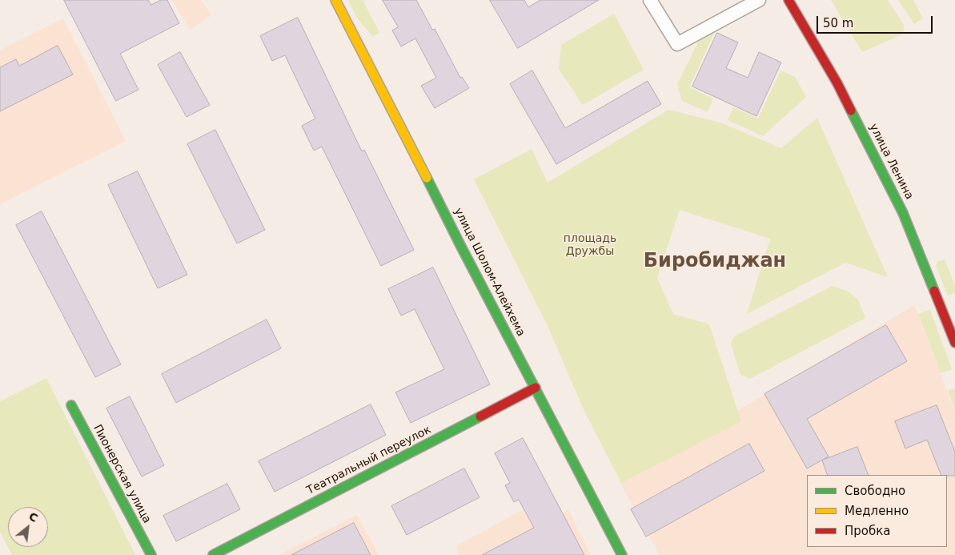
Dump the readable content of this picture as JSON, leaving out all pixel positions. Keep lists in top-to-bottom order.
{
  "streets": {
    "street": [
      "улица Ленина",
      "улица Шолом-Алейхема",
      "Театральный переулок",
      "Пионерская улица"
    ]
  },
  "crossings": [
    ["улица Шолом-Алейхема", "Театральный переулок"]
  ],
  "districts": ["Биробиджан"],
  "parks": ["площадь Дружбы"],
  "legend": ["Свободно", "Медленно", "Пробка"],
  "scale_bar": "50 m",
  "north": "top right"
}
